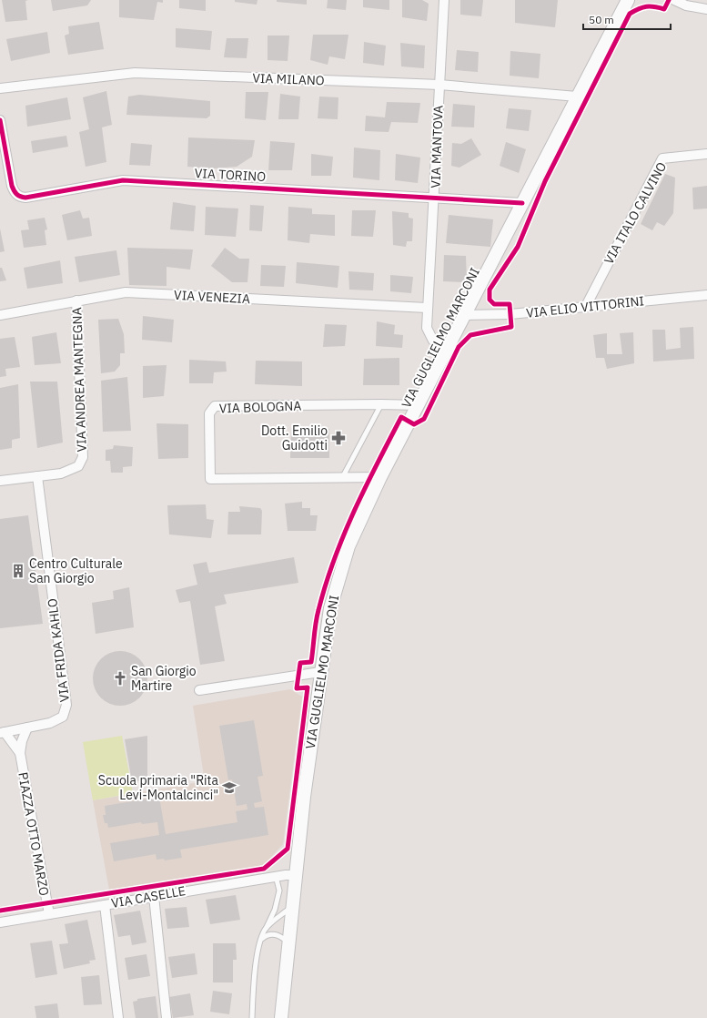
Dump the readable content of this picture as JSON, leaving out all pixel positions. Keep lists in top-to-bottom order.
{
  "streets": {
    "main road": ["VIA GUGLIELMO MARCONI"],
    "street": [
      "VIA MILANO",
      "VIA MANTOVA",
      "VIA TORINO",
      "VIA ITALO CALVINO",
      "VIA VENEZIA",
      "VIA ELIO VITTORINI",
      "VIA ANDREA MANTEGNA",
      "VIA BOLOGNA",
      "VIA FRIDA KAHLO",
      "PIAZZA OTTO MARZO",
      "VIA CASELLE"
    ]
  },
  "crossings": [
    ["VIA MILANO", "VIA MANTOVA"],
    ["VIA MILANO", "VIA GUGLIELMO MARCONI"],
    ["VIA MANTOVA", "VIA TORINO"],
    ["VIA MANTOVA", "VIA VENEZIA"],
    ["VIA MANTOVA", "VIA GUGLIELMO MARCONI"],
    ["VIA TORINO", "VIA GUGLIELMO MARCONI"],
    ["VIA ITALO CALVINO", "VIA ELIO VITTORINI"],
    ["VIA VENEZIA", "VIA ANDREA MANTEGNA"],
    ["VIA ELIO VITTORINI", "VIA GUGLIELMO MARCONI"],
    ["VIA GUGLIELMO MARCONI", "VIA BOLOGNA"],
    ["VIA GUGLIELMO MARCONI", "VIA CASELLE"],
    ["VIA ANDREA MANTEGNA", "VIA FRIDA KAHLO"],
    ["VIA FRIDA KAHLO", "PIAZZA OTTO MARZO"],
    ["PIAZZA OTTO MARZO", "VIA CASELLE"]
  ],
  "places": {
    "pharmacy": ["Dott. Emilio Guidotti"],
    "building": ["Centro Culturale San Giorgio"],
    "church": ["San Giorgio Martire"],
    "school or university": ["Scuola primaria \"Rita Levi-Montalcinci\""]
  },
  "scale_bar": "50 m"
}
